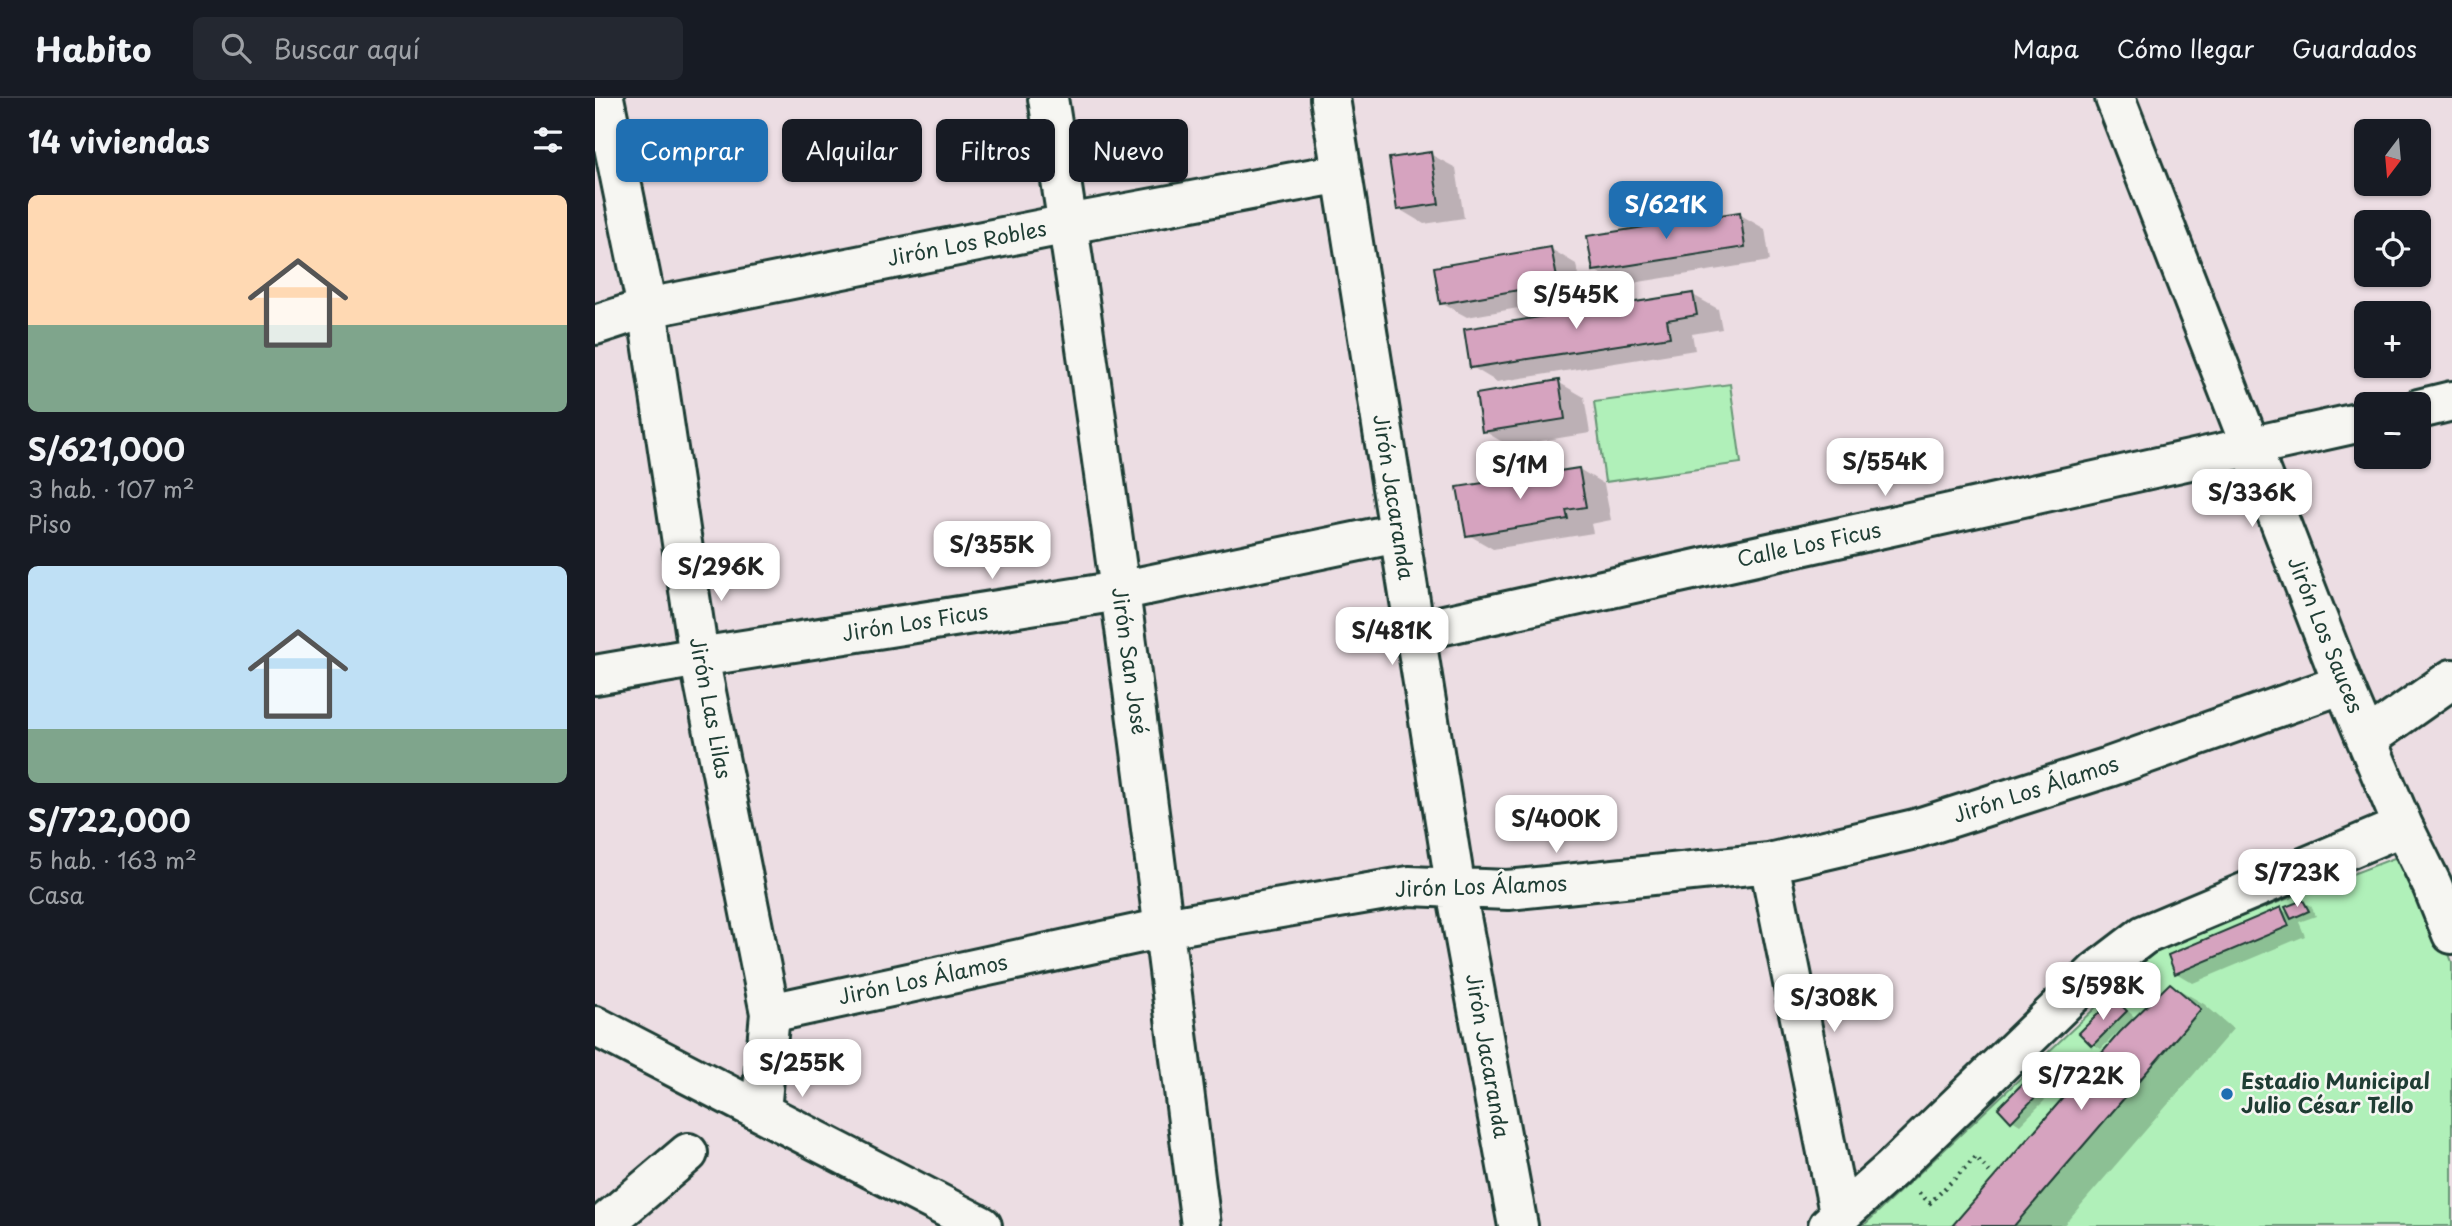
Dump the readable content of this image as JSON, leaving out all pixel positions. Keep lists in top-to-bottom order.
{
  "streets": {
    "street": [
      "Jirón Los Robles",
      "Jirón Jacaranda",
      "Calle Los Ficus",
      "Jirón Los Ficus",
      "Jirón Los Sauces",
      "Jirón San José",
      "Jirón Las Lilas",
      "Jirón Los Álamos"
    ]
  },
  "crossings": [
    ["Jirón Los Robles", "Jirón Jacaranda"],
    ["Jirón Los Robles", "Jirón San José"],
    ["Jirón Los Robles", "Jirón Las Lilas"],
    ["Jirón Jacaranda", "Calle Los Ficus"],
    ["Jirón Jacaranda", "Jirón Los Ficus"],
    ["Jirón Jacaranda", "Jirón Los Álamos"],
    ["Calle Los Ficus", "Jirón Los Sauces"],
    ["Jirón Los Ficus", "Jirón San José"],
    ["Jirón Los Ficus", "Jirón Las Lilas"],
    ["Jirón Los Sauces", "Jirón Los Álamos"],
    ["Jirón San José", "Jirón Los Álamos"],
    ["Jirón Las Lilas", "Jirón Los Álamos"]
  ],
  "places": ["Estadio Municipal Julio César Tello"],
  "north": "bottom",
  "page": {
    "header": "Habito",
    "search": "Buscar aquí",
    "nav": ["Mapa", "Cómo llegar", "Guardados"],
    "heading": "14 viviendas",
    "map_buttons": ["+", "−"],
    "chip": [
      "Comprar",
      "Alquilar",
      "Filtros",
      "Nuevo"
    ],
    "price": [
      "S/621K",
      "S/545K",
      "S/554K",
      "S/1M",
      "S/336K",
      "S/355K",
      "S/296K",
      "S/481K",
      "S/400K",
      "S/723K",
      "S/598K",
      "S/308K",
      "S/255K",
      "S/722K"
    ],
    "list": [
      {
        "name": "S/621,000",
        "note": "3 hab. · 107 m² · Piso"
      },
      {
        "name": "S/722,000",
        "note": "5 hab. · 163 m² · Casa"
      }
    ]
  }
}
